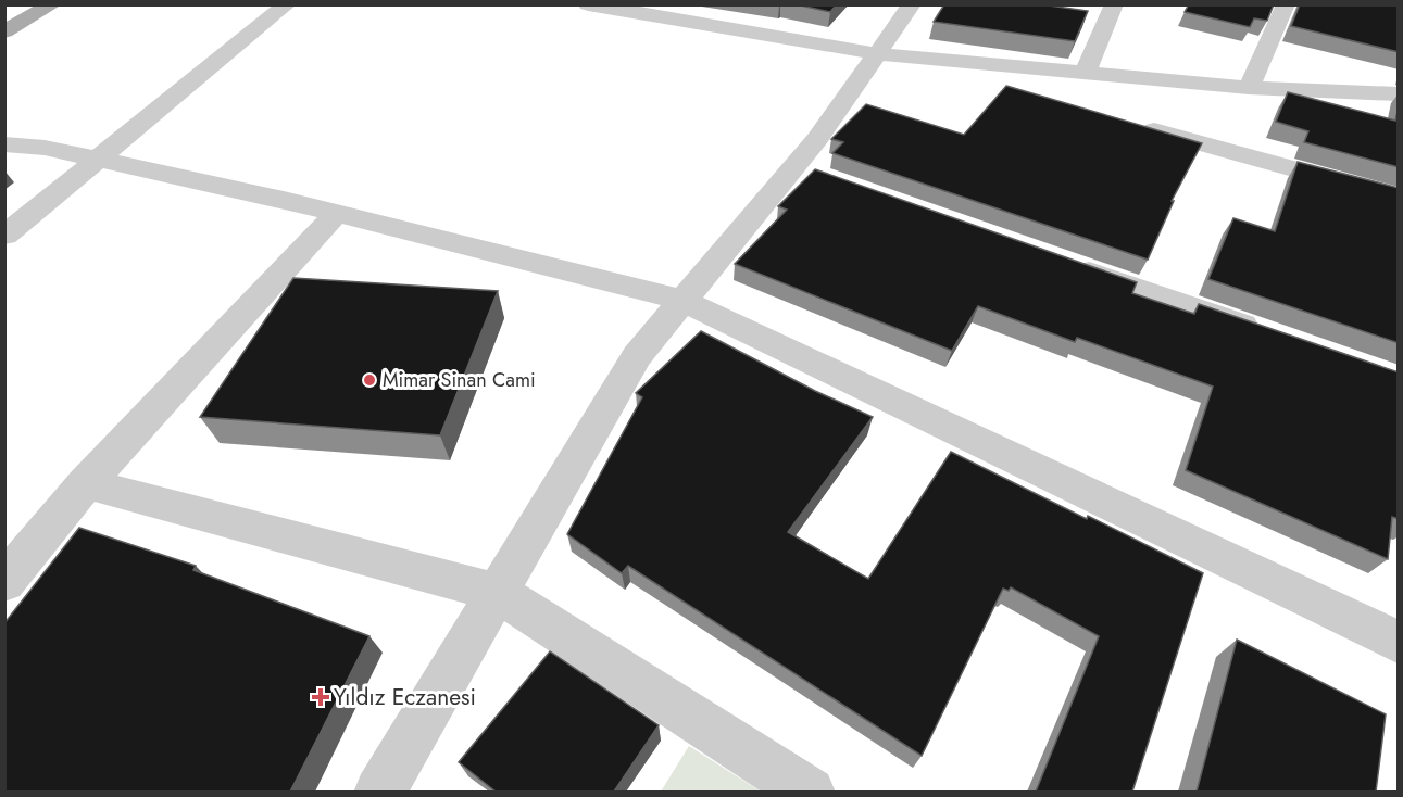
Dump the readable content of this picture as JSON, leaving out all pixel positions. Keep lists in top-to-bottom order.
{
  "places": {
    "other": ["Mimar Sinan Cami"],
    "health": ["Yıldız Eczanesi"]
  }
}
